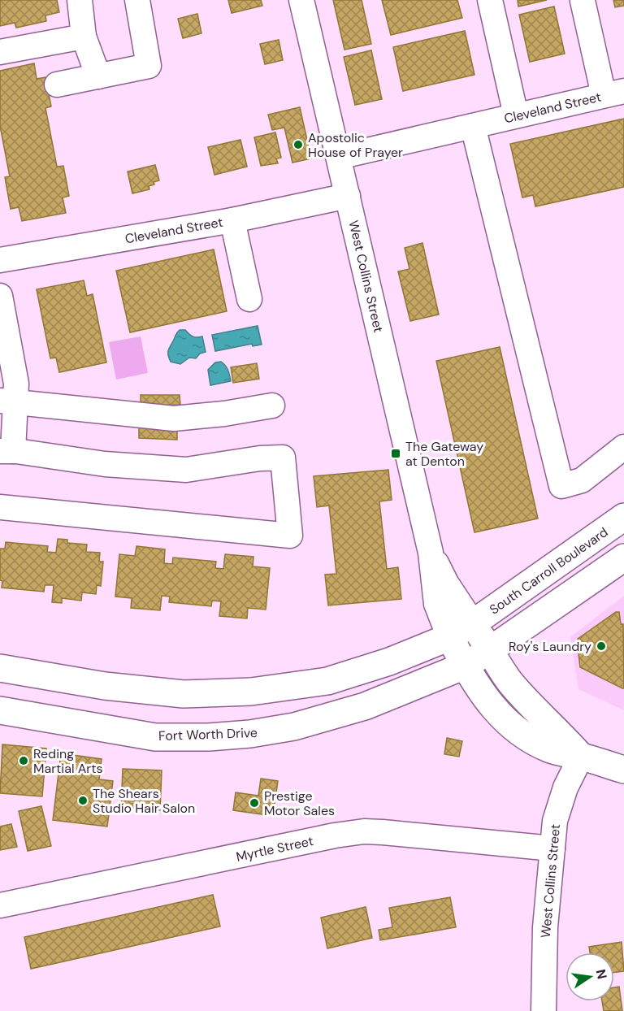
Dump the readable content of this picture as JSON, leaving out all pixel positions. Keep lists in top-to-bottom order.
{
  "streets": {
    "main road": ["South Carroll Boulevard", "Fort Worth Drive"],
    "street": ["Cleveland Street", "West Collins Street", "Myrtle Street"]
  },
  "crossings": [
    ["Cleveland Street", "West Collins Street"],
    ["West Collins Street", "South Carroll Boulevard"],
    ["West Collins Street", "Myrtle Street"]
  ],
  "places": {
    "other": [
      "Apostolic House of Prayer",
      "Roy's Laundry",
      "Reding Martial Arts",
      "The Shears Studio Hair Salon",
      "Prestige Motor Sales"
    ],
    "transit": ["The Gateway at Denton"]
  },
  "north": "right"
}
